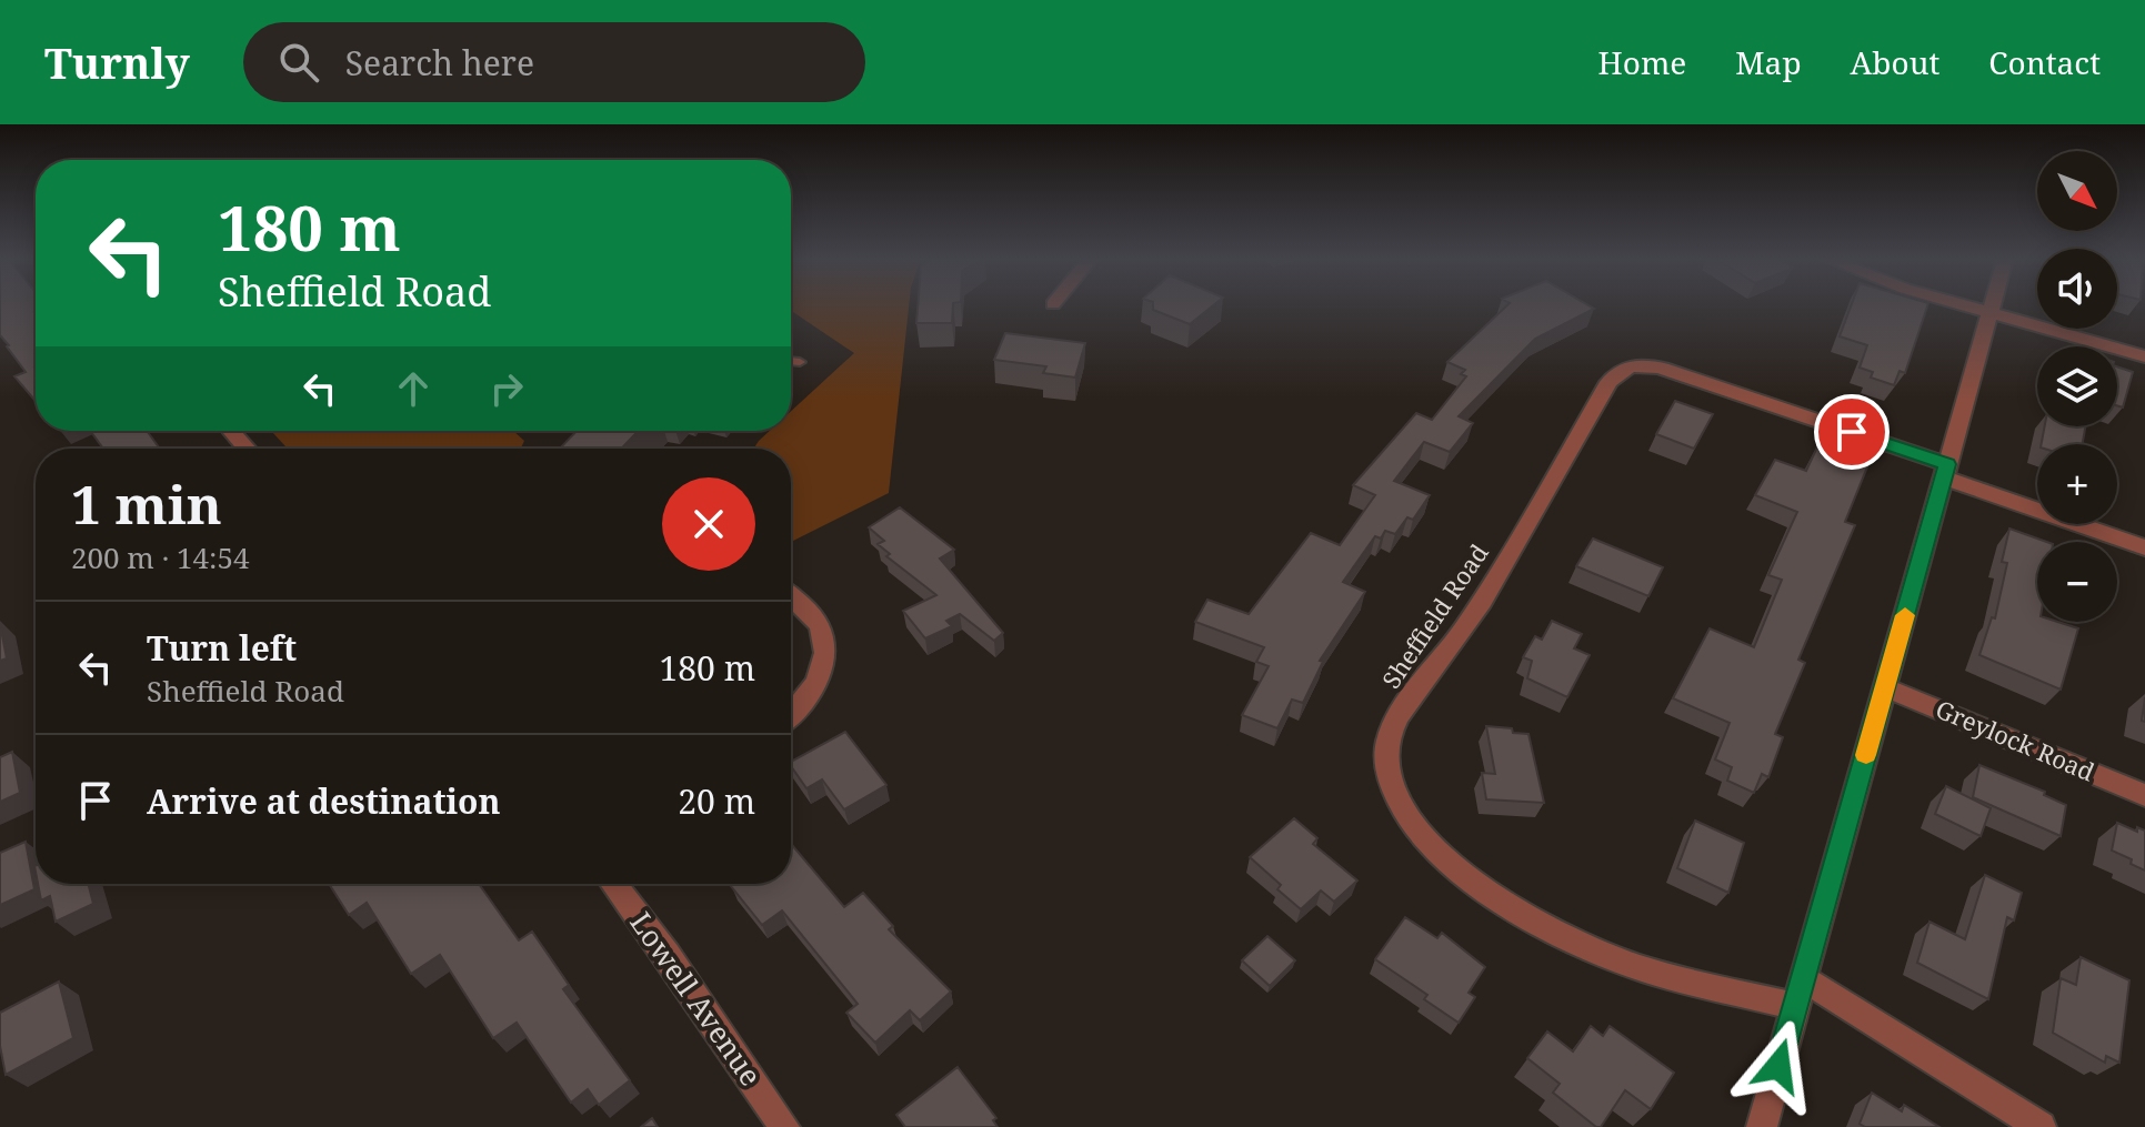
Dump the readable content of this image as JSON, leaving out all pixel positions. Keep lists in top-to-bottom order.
{
  "streets": {
    "street": ["Sheffield Road", "Greylock Road", "Lowell Avenue"]
  },
  "north": "bottom right",
  "page": {
    "header": "Turnly",
    "search": "Search here",
    "nav": [
      "Home",
      "Map",
      "About",
      "Contact"
    ],
    "map_buttons": ["+", "−"],
    "turn": ["180 m", "Sheffield Road"],
    "heading": ["1 min", "200 m · 14:54"],
    "list": [
      {
        "name": "Turn left",
        "note": "Sheffield Road",
        "value": "180 m"
      },
      {
        "name": "Arrive at destination",
        "value": "20 m"
      }
    ]
  }
}
